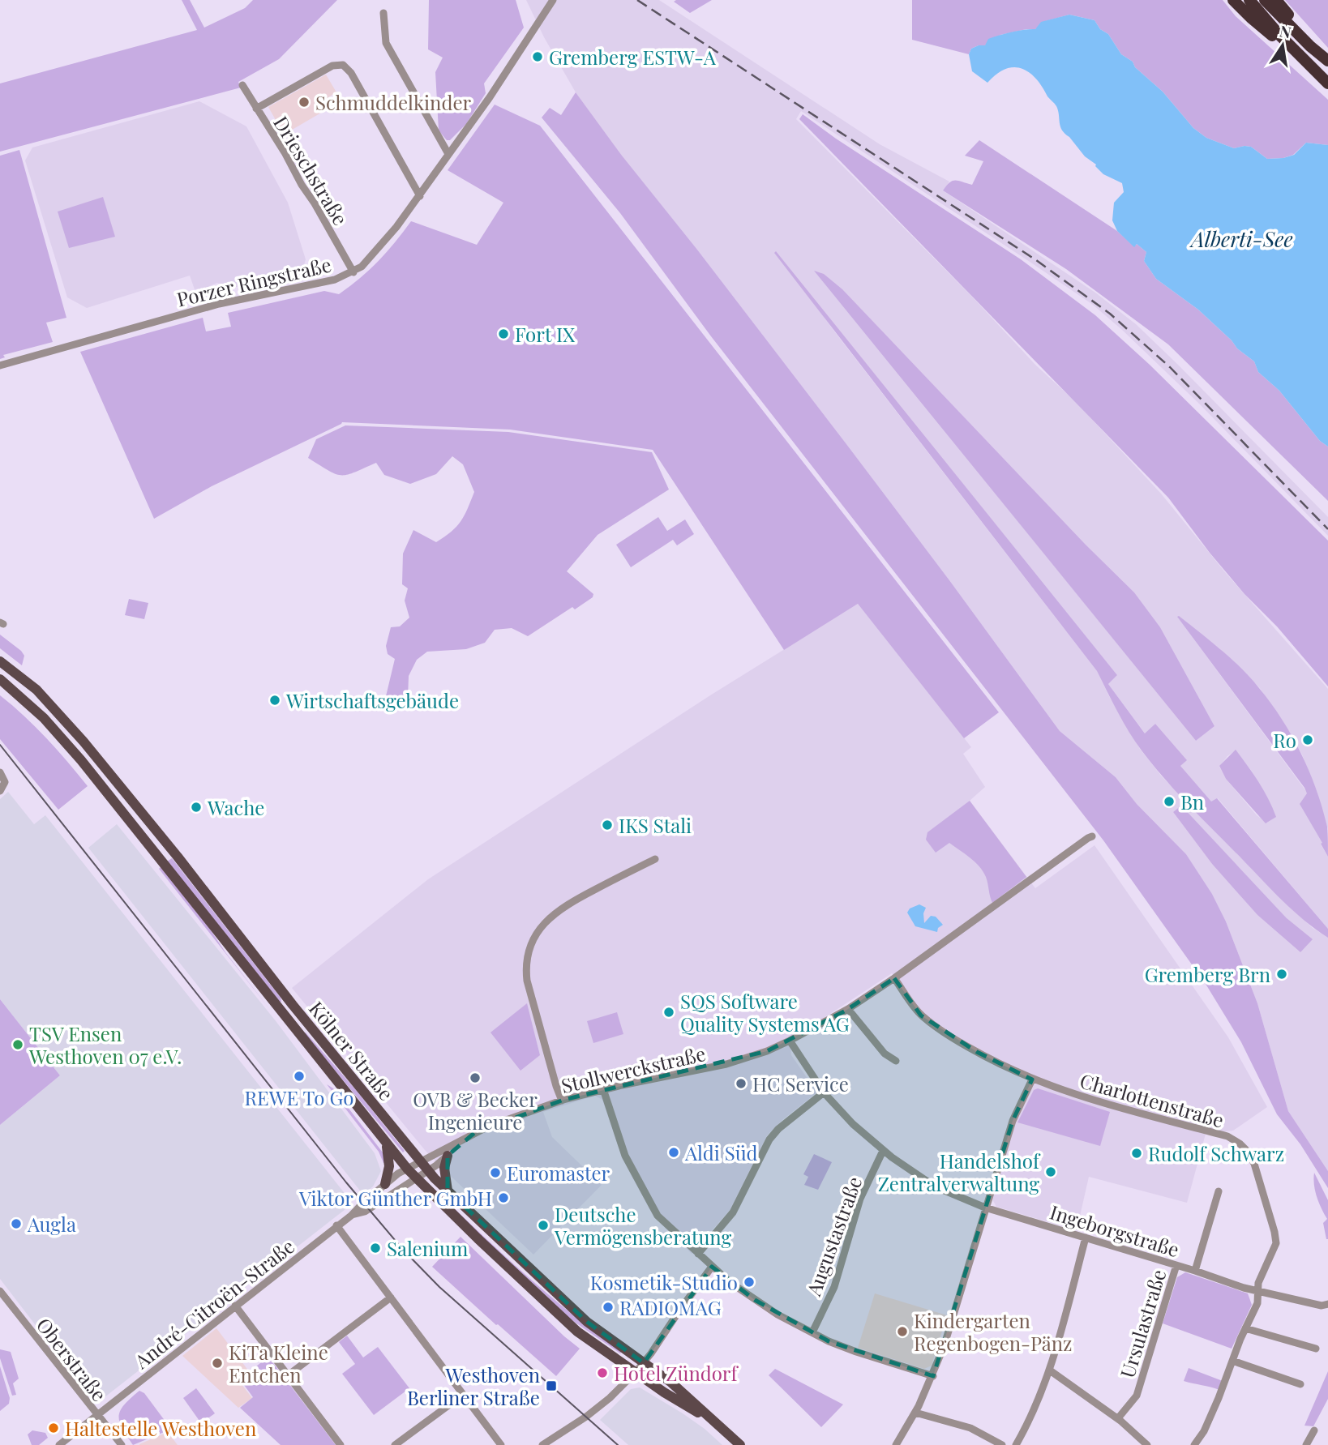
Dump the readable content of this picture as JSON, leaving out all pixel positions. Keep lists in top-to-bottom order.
{
  "streets": {
    "main road": ["Kölner Straße"],
    "street": [
      "Drieschstraße",
      "Porzer Ringstraße",
      "Stollwerckstraße",
      "Charlottenstraße",
      "Ingeborgstraße",
      "Augustastraße",
      "André-Citroën-Straße",
      "Ursulastraße",
      "Oberstraße"
    ]
  },
  "crossings": [
    ["Drieschstraße", "Porzer Ringstraße"],
    ["Kölner Straße", "Stollwerckstraße"],
    ["Kölner Straße", "André-Citroën-Straße"],
    ["Stollwerckstraße", "Charlottenstraße"],
    ["Stollwerckstraße", "Ingeborgstraße"],
    ["Stollwerckstraße", "André-Citroën-Straße"],
    ["Charlottenstraße", "Ingeborgstraße"],
    ["Ingeborgstraße", "Augustastraße"],
    ["Ingeborgstraße", "Ursulastraße"],
    ["André-Citroën-Straße", "Oberstraße"]
  ],
  "water": ["Alberti-See"],
  "places": {
    "other": [
      "Gremberg ESTW-A",
      "Schmuddelkinder",
      "Fort IX",
      "Wirtschaftsgebäude",
      "Ro",
      "Bn",
      "Wache",
      "IKS Stali",
      "Gremberg Brn",
      "SQS Software Quality Systems AG",
      "TSV Ensen Westhoven 07 e.V.",
      "REWE To Go",
      "OVB & Becker Ingenieure",
      "HC Service",
      "Aldi Süd",
      "Rudolf Schwarz",
      "Handelshof Zentralverwaltung",
      "Euromaster",
      "Viktor Günther GmbH",
      "Augla",
      "Deutsche Vermögensberatung",
      "Salenium",
      "Kosmetik-Studio",
      "RADIOMAG",
      "Kindergarten Regenbogen-Pänz",
      "KiTa Kleine Entchen",
      "Hotel Zündorf",
      "Haltestelle Westhoven"
    ],
    "transit": ["Westhoven Berliner Straße"]
  },
  "north": "top"
}
